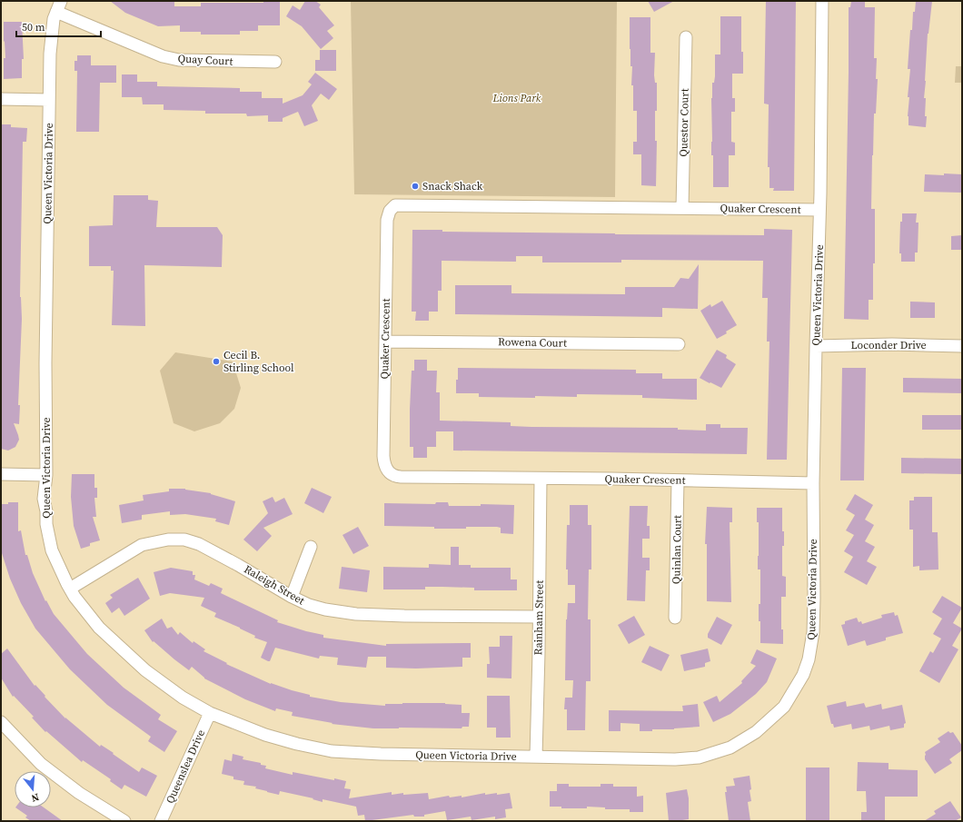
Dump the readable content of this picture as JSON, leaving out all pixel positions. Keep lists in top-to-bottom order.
{
  "streets": {
    "street": [
      "Quay Court",
      "Questor Court",
      "Queen Victoria Drive",
      "Quaker Crescent",
      "Rowena Court",
      "Loconder Drive",
      "Quinlan Court",
      "Raleigh Street",
      "Rainham Street",
      "Queenslea Drive"
    ]
  },
  "crossings": [
    ["Quay Court", "Queen Victoria Drive"],
    ["Questor Court", "Quaker Crescent"],
    ["Queen Victoria Drive", "Quaker Crescent"],
    ["Queen Victoria Drive", "Loconder Drive"],
    ["Queen Victoria Drive", "Raleigh Street"],
    ["Queen Victoria Drive", "Rainham Street"],
    ["Queen Victoria Drive", "Queenslea Drive"],
    ["Quaker Crescent", "Rowena Court"],
    ["Quaker Crescent", "Quinlan Court"],
    ["Quaker Crescent", "Rainham Street"],
    ["Raleigh Street", "Rainham Street"]
  ],
  "parks": ["Lions Park"],
  "places": ["Snack Shack", "Cecil B. Stirling School"],
  "scale_bar": "50 m",
  "north": "bottom"
}
